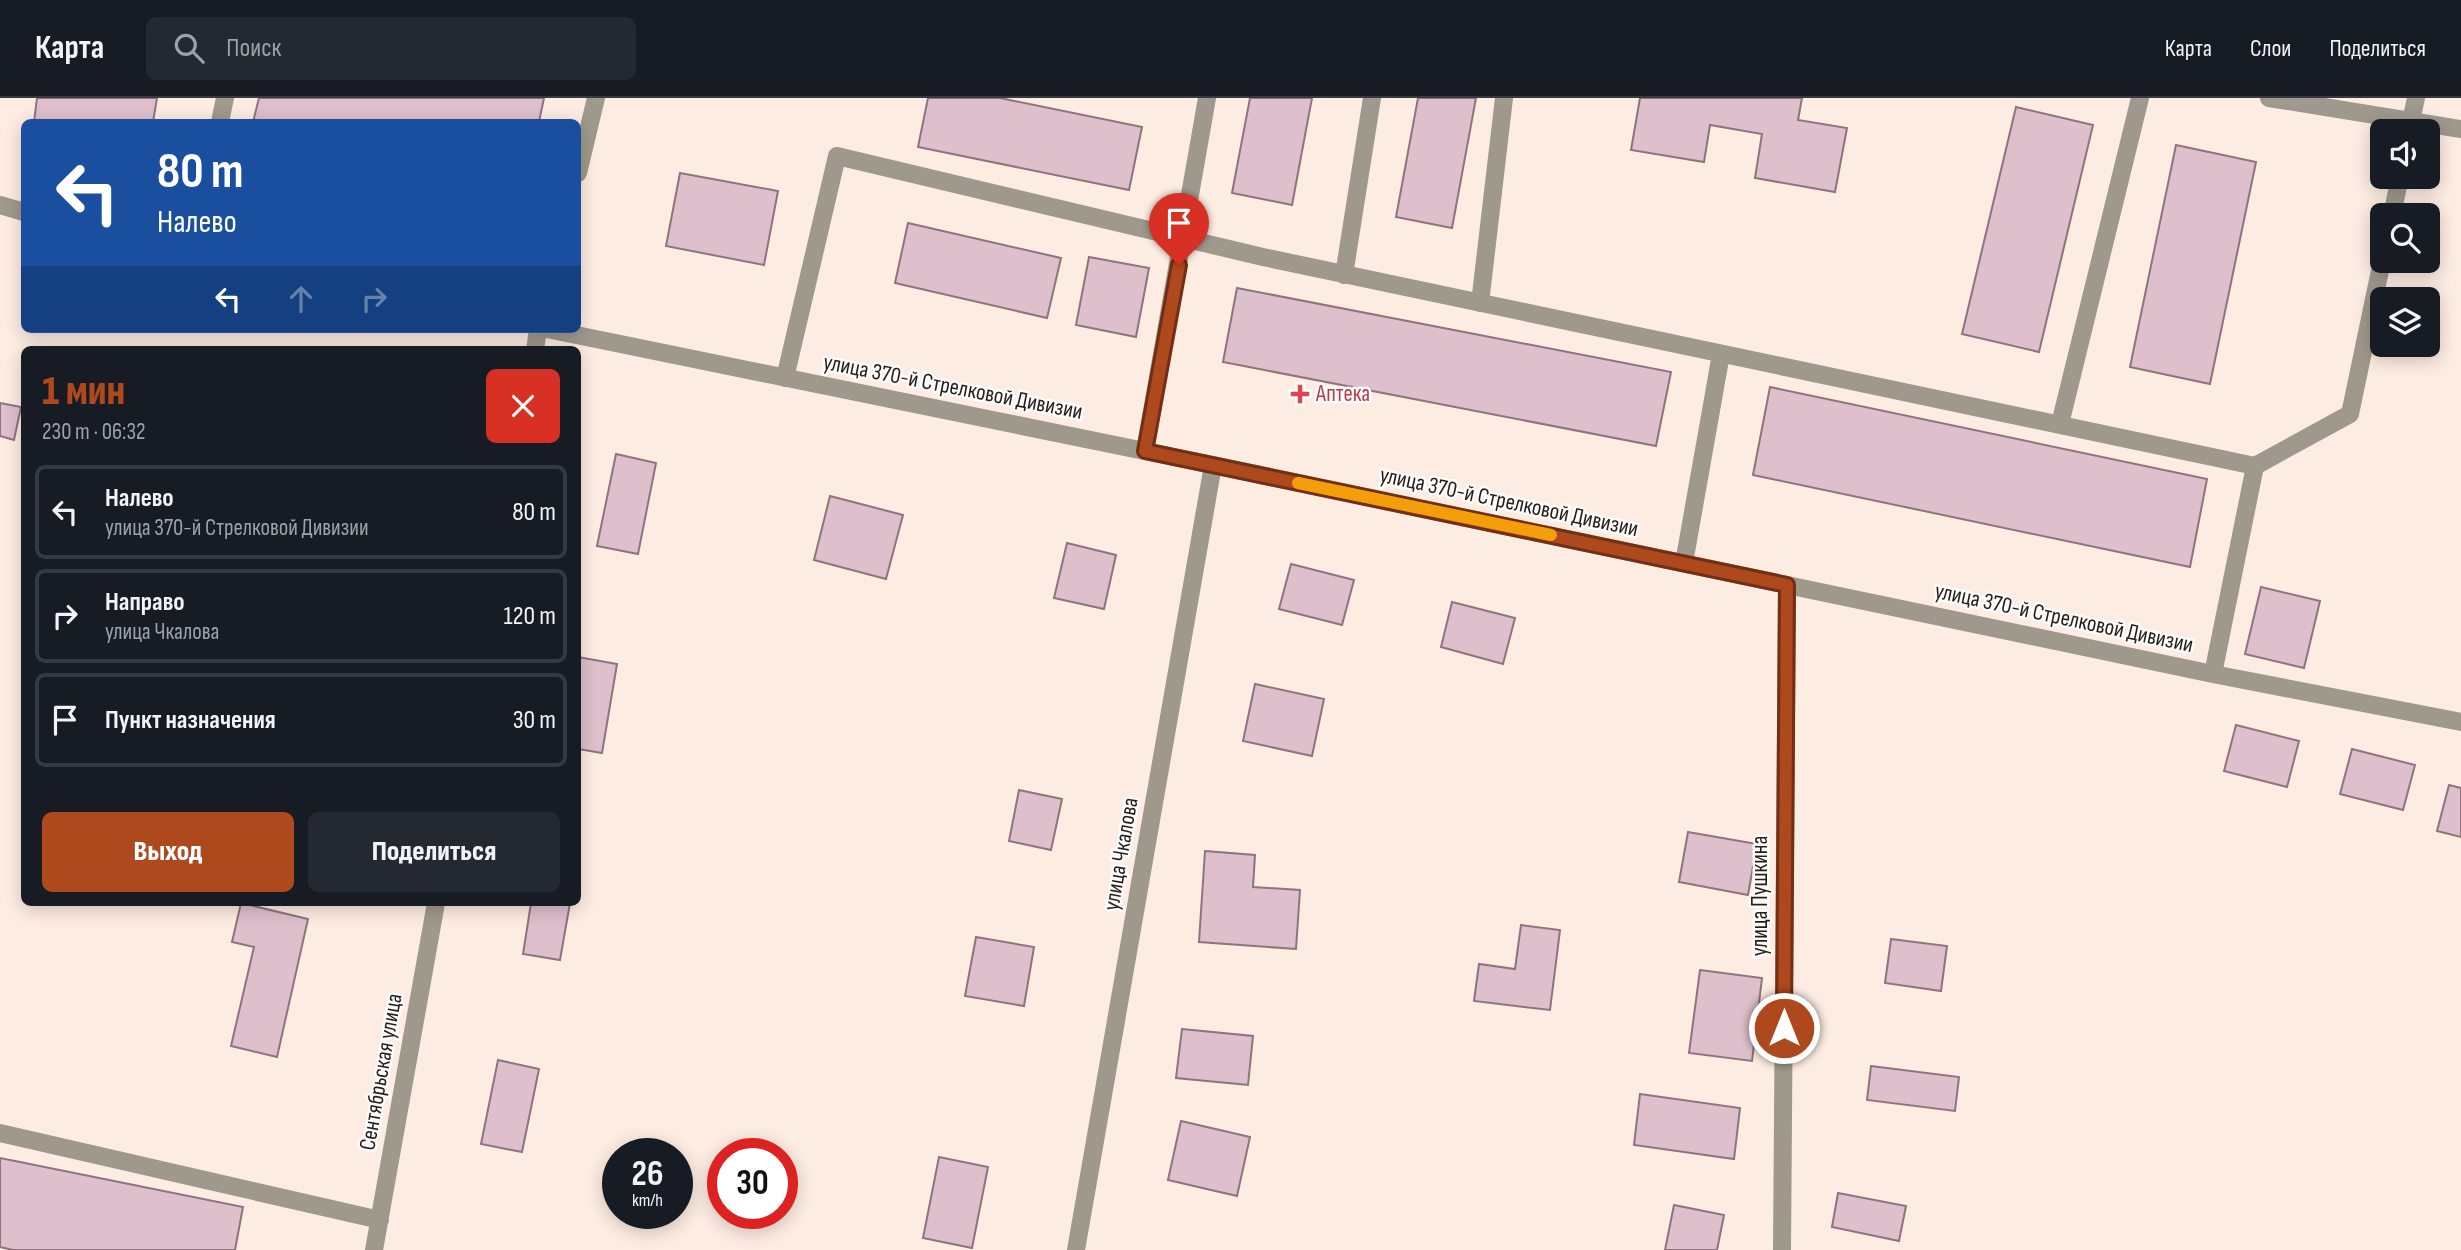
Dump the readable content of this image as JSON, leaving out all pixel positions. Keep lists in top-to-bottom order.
{
  "streets": {
    "street": [
      "улица 370-й Стрелковой Дивизии",
      "улица Чкалова",
      "улица Пушкина",
      "Сентябрьская улица"
    ]
  },
  "crossings": [
    ["улица 370-й Стрелковой Дивизии", "улица Чкалова"],
    ["улица 370-й Стрелковой Дивизии", "улица Пушкина"]
  ],
  "places": {
    "health": ["Аптека"]
  },
  "page": {
    "header": "Карта",
    "search": "Поиск",
    "nav": ["Карта", "Слои", "Поделиться"],
    "turn": ["80 m", "Налево"],
    "heading": ["1 мин", "230 m · 06:32"],
    "list": [
      {
        "name": "Налево",
        "note": "улица 370-й Стрелковой Дивизии",
        "value": "80 m"
      },
      {
        "name": "Направо",
        "note": "улица Чкалова",
        "value": "120 m"
      },
      {
        "name": "Пункт назначения",
        "value": "30 m"
      }
    ],
    "buttons": ["Выход", "Поделиться"],
    "speed": "26 km/h",
    "limit": "30"
  }
}
